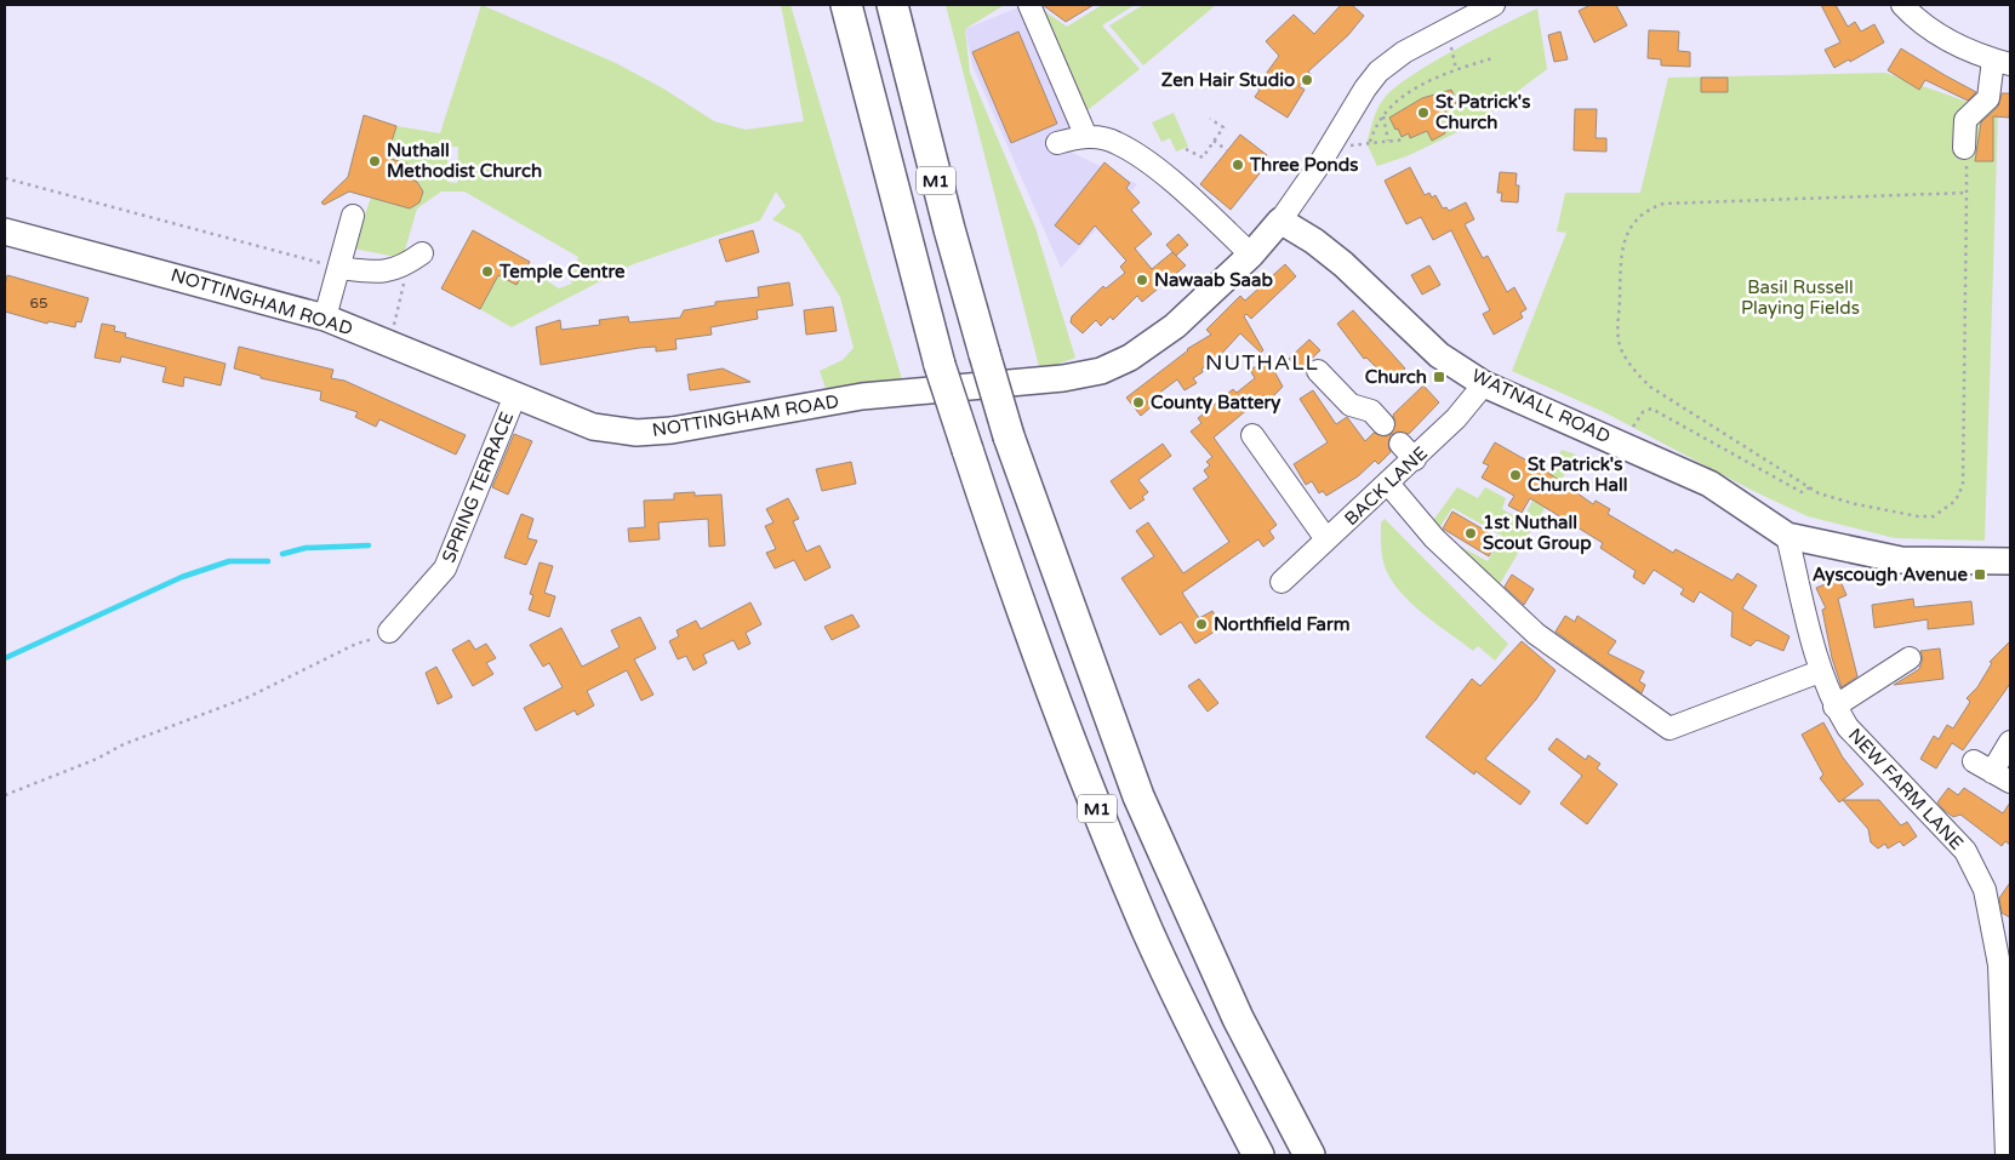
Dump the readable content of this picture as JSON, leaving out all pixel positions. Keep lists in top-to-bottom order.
{
  "streets": {
    "highway": ["M1"],
    "main road": ["NOTTINGHAM ROAD", "WATNALL ROAD"],
    "street": ["BACK LANE", "SPRING TERRACE", "NEW FARM LANE"]
  },
  "crossings": [
    ["NOTTINGHAM ROAD", "WATNALL ROAD"],
    ["NOTTINGHAM ROAD", "SPRING TERRACE"],
    ["WATNALL ROAD", "BACK LANE"],
    ["WATNALL ROAD", "NEW FARM LANE"]
  ],
  "districts": ["NUTHALL"],
  "parks": ["Basil Russell Playing Fields"],
  "places": {
    "other": [
      "Zen Hair Studio",
      "St Patrick's Church",
      "Nuthall Methodist Church",
      "Three Ponds",
      "Temple Centre",
      "Nawaab Saab",
      "County Battery",
      "St Patrick's Church Hall",
      "1st Nuthall Scout Group",
      "Northfield Farm"
    ],
    "transit": ["Church", "Ayscough Avenue"]
  },
  "house_numbers": ["65"]
}
